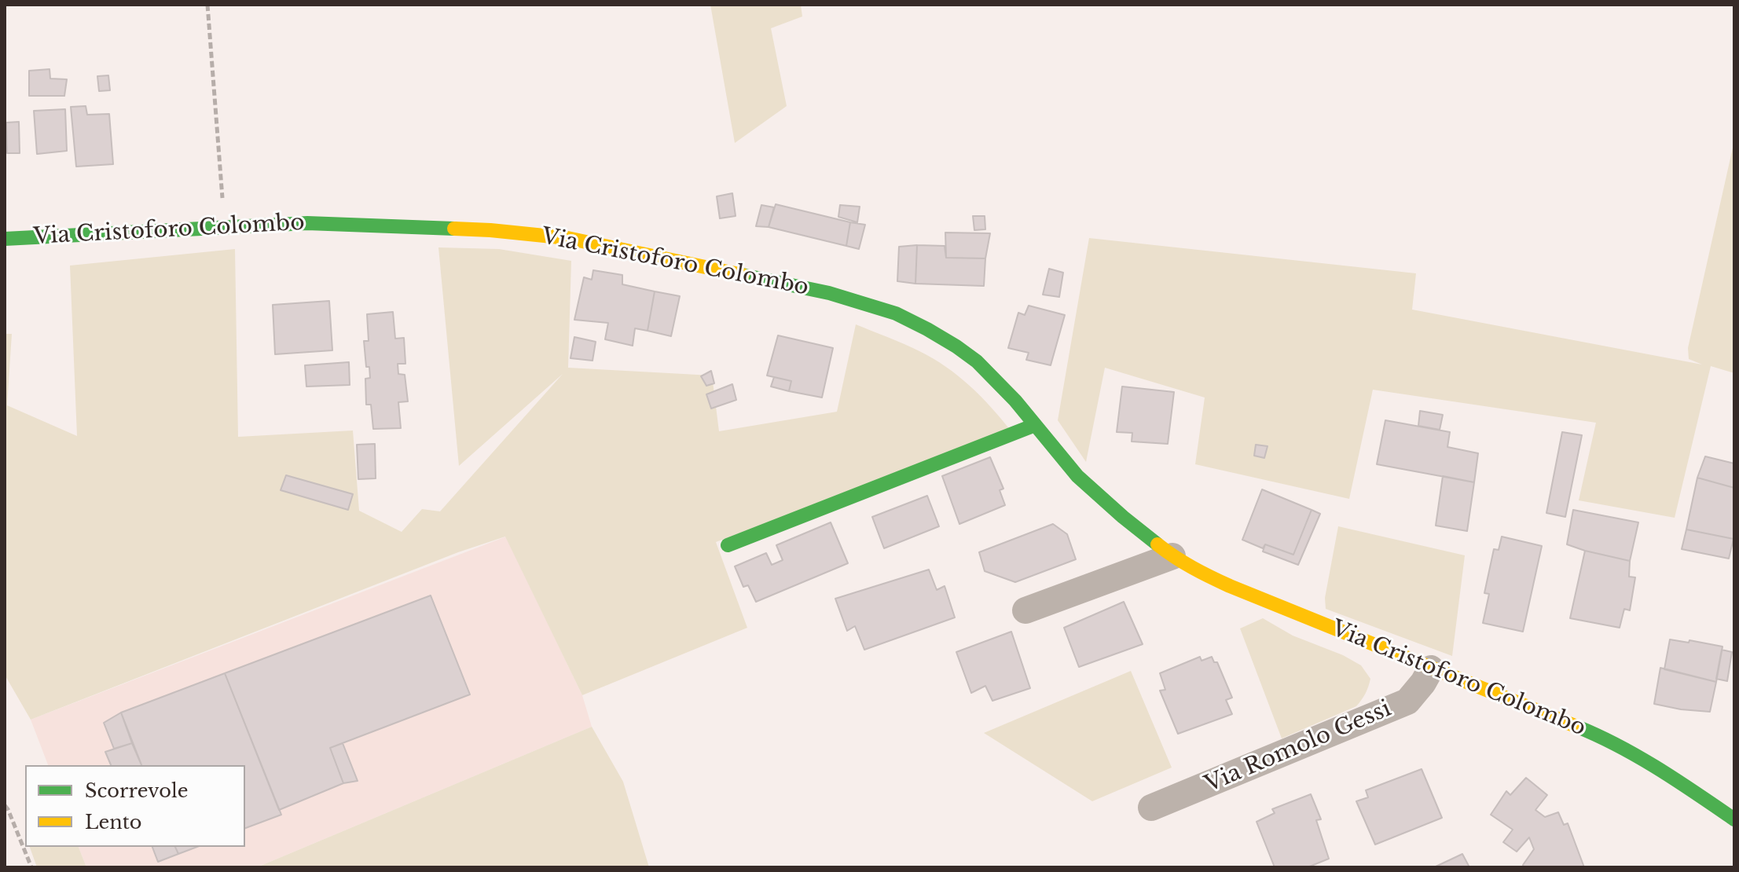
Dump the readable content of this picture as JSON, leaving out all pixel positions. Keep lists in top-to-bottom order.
{
  "streets": {
    "street": ["Via Cristoforo Colombo", "Via Romolo Gessi"]
  },
  "crossings": [
    ["Via Cristoforo Colombo", "Via Romolo Gessi"]
  ],
  "legend": ["Scorrevole", "Lento"]
}
